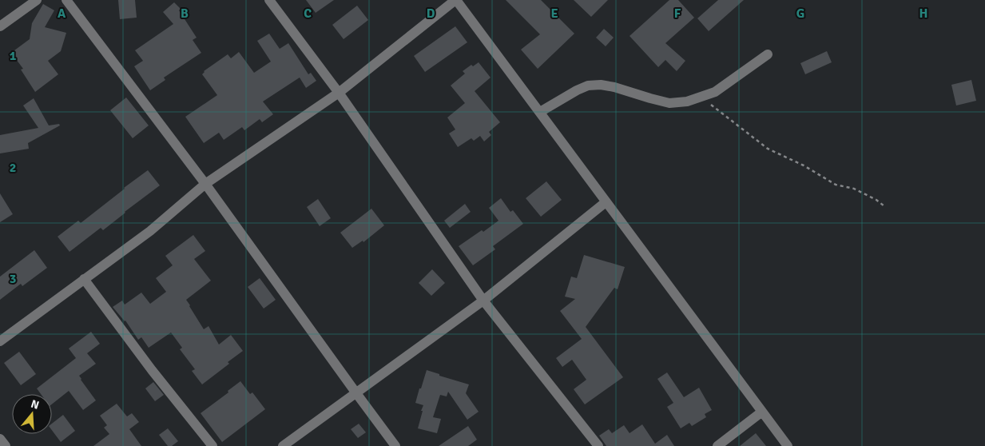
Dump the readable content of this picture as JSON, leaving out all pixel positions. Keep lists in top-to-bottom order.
{
  "north": "top",
  "grid": {
    "columns": [
      "A",
      "B",
      "C",
      "D",
      "E",
      "F",
      "G",
      "H"
    ],
    "rows": ["1", "2", "3"]
  }
}
